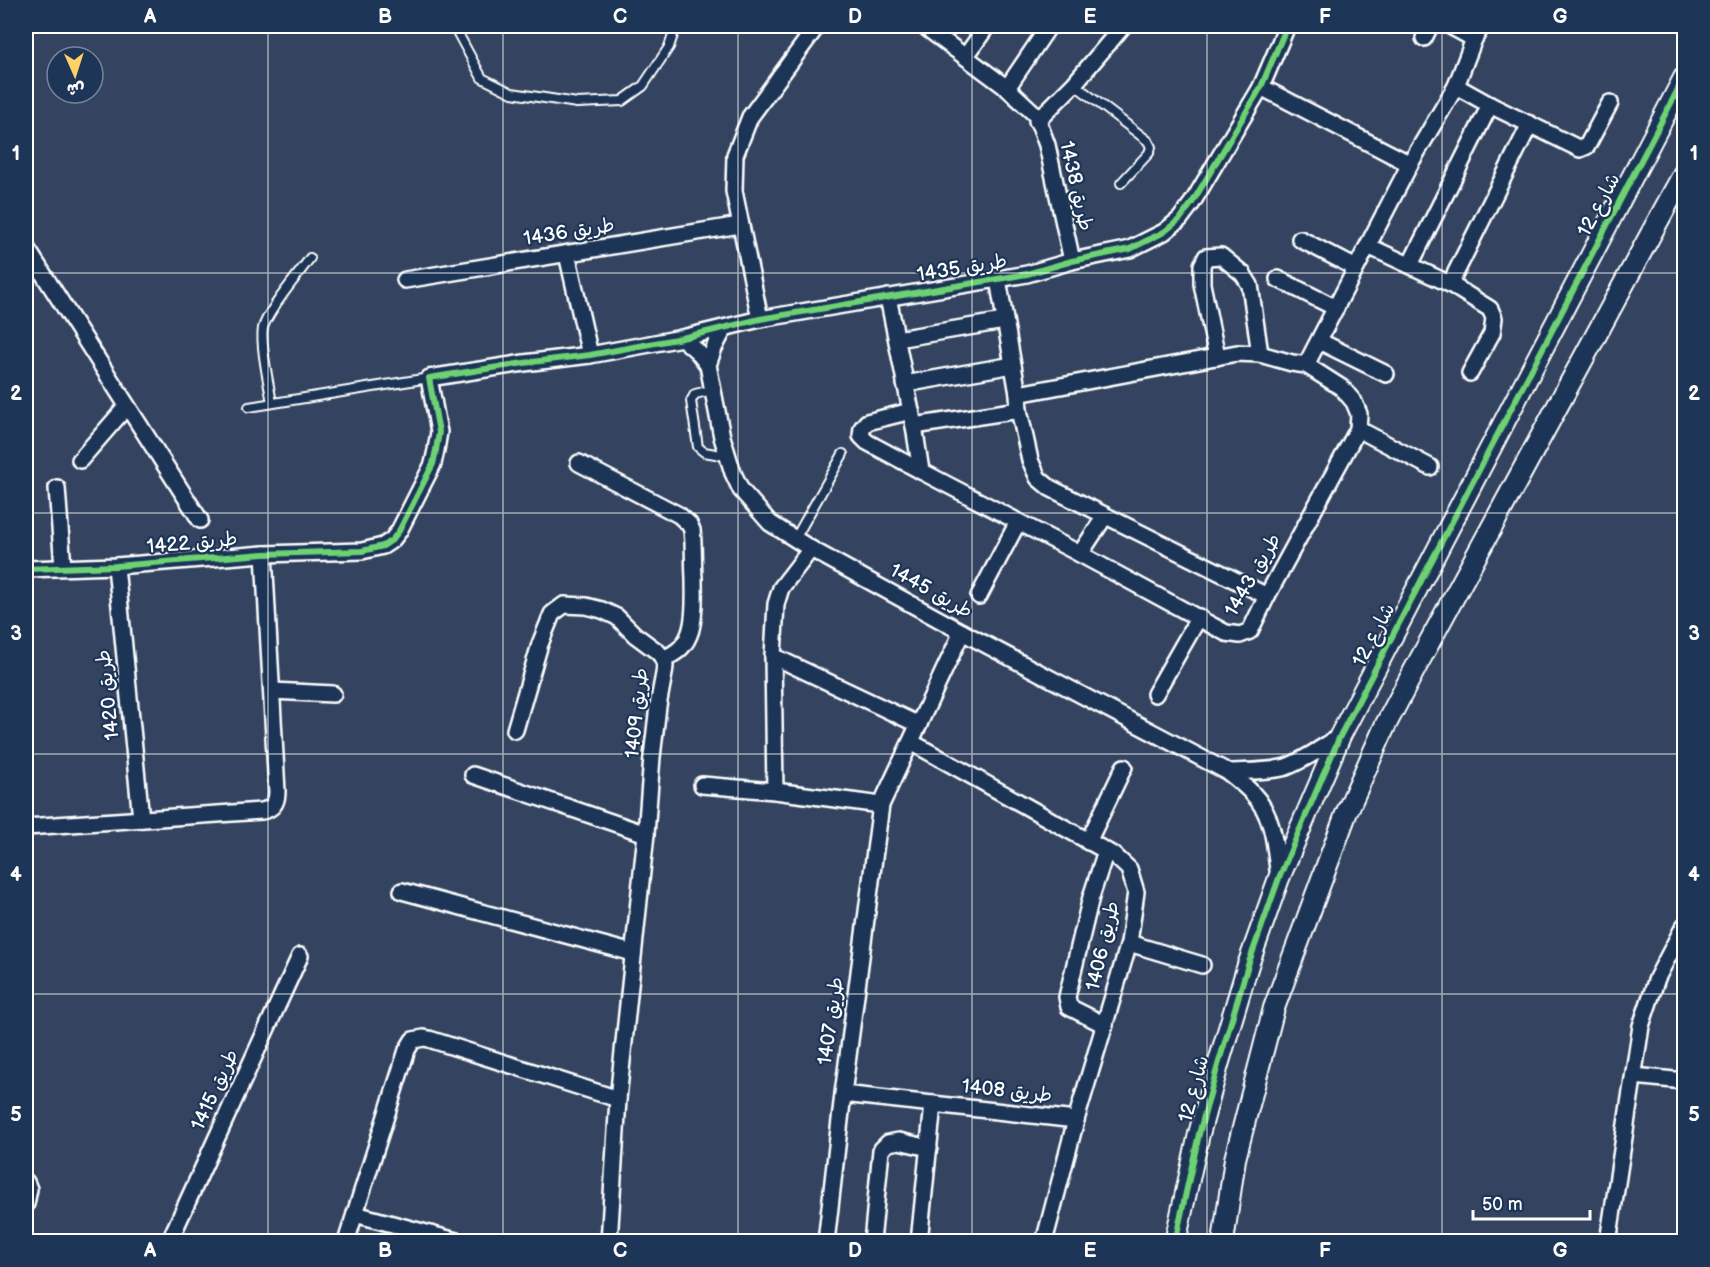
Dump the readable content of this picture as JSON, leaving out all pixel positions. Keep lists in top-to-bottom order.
{
  "streets": {
    "street": [
      "طريق 1438",
      "شارع 12",
      "طريق 1436",
      "طريق 1435",
      "طريق 1422",
      "طريق 1443",
      "طريق 1445",
      "طريق 1420",
      "طريق 1409",
      "طريق 1406",
      "طريق 1407",
      "طريق 1415",
      "طريق 1408"
    ]
  },
  "crossings": [
    ["طريق 1438", "طريق 1435"],
    ["شارع 12", "طريق 1445"],
    ["طريق 1435", "طريق 1422"],
    ["طريق 1422", "طريق 1420"],
    ["طريق 1445", "طريق 1407"],
    ["طريق 1406", "طريق 1407"],
    ["طريق 1406", "طريق 1408"],
    ["طريق 1407", "طريق 1408"]
  ],
  "scale_bar": "50 m",
  "north": "bottom",
  "grid": {
    "columns": [
      "A",
      "B",
      "C",
      "D",
      "E",
      "F",
      "G"
    ],
    "rows": [
      "1",
      "2",
      "3",
      "4",
      "5"
    ]
  }
}
